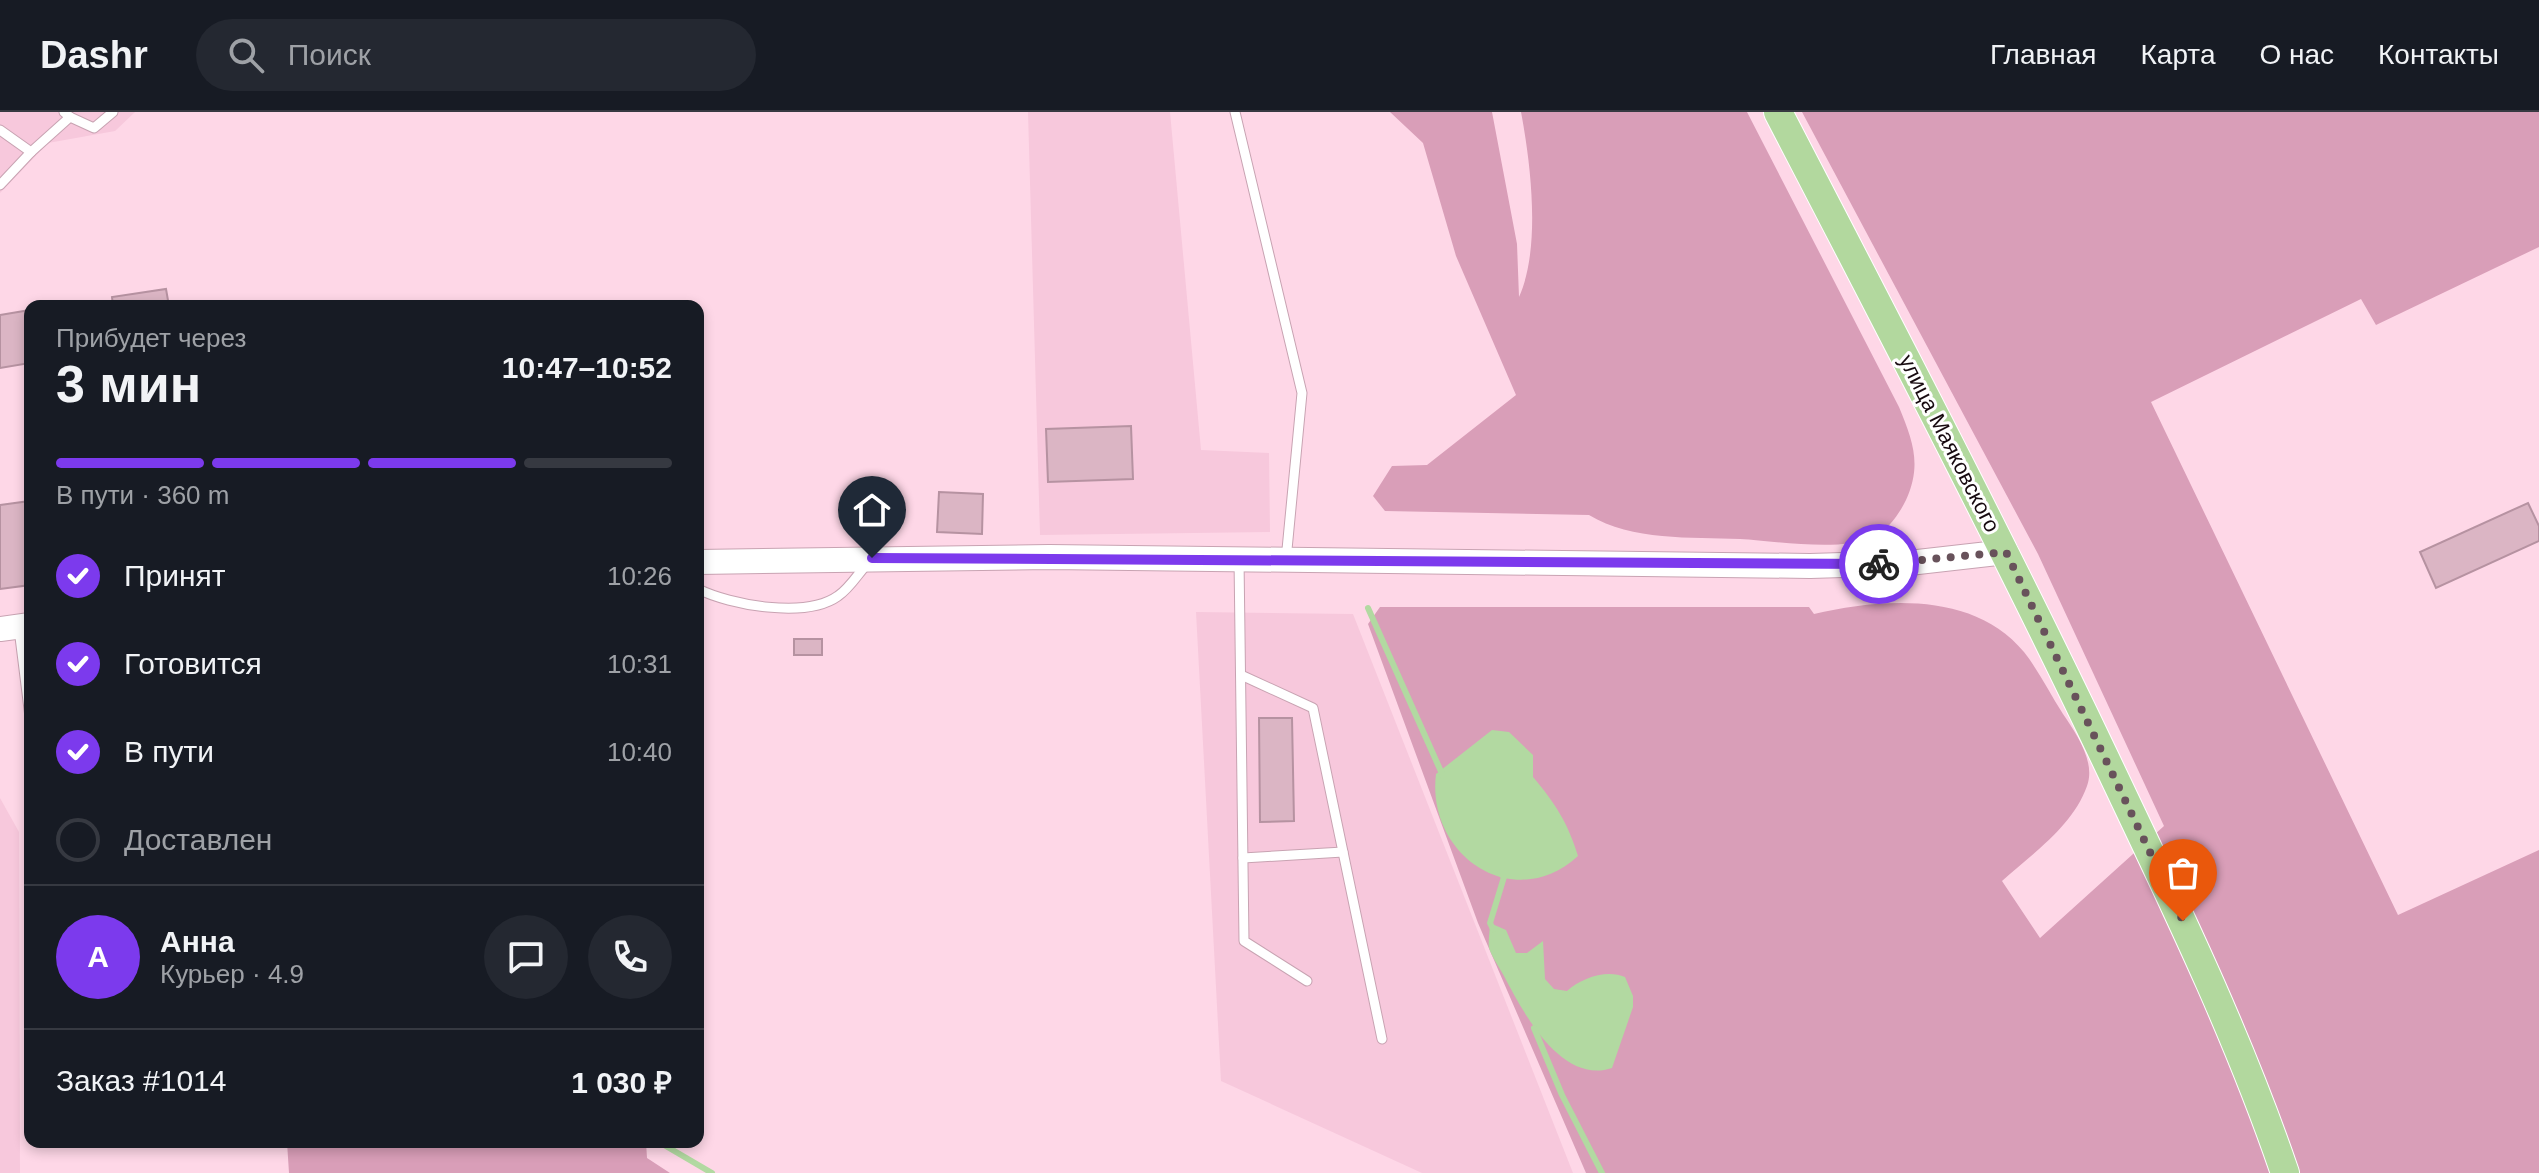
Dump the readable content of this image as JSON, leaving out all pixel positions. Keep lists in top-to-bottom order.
{
  "streets": {
    "main road": ["улица Маяковского"]
  },
  "page": {
    "header": "Dashr",
    "search": "Поиск",
    "nav": [
      "Главная",
      "Карта",
      "О нас",
      "Контакты"
    ],
    "heading": ["3 мин", "Прибудет через", "10:47–10:52"],
    "panel": [
      "Анна",
      "Курьер · 4.9",
      "Заказ #1014",
      "1 030 ₽"
    ],
    "bar": "В пути · 360 m",
    "list": [
      ["Принят", "10:26"],
      ["Готовится", "10:31"],
      ["В пути", "10:40"],
      "Доставлен"
    ],
    "round": "А"
  }
}
